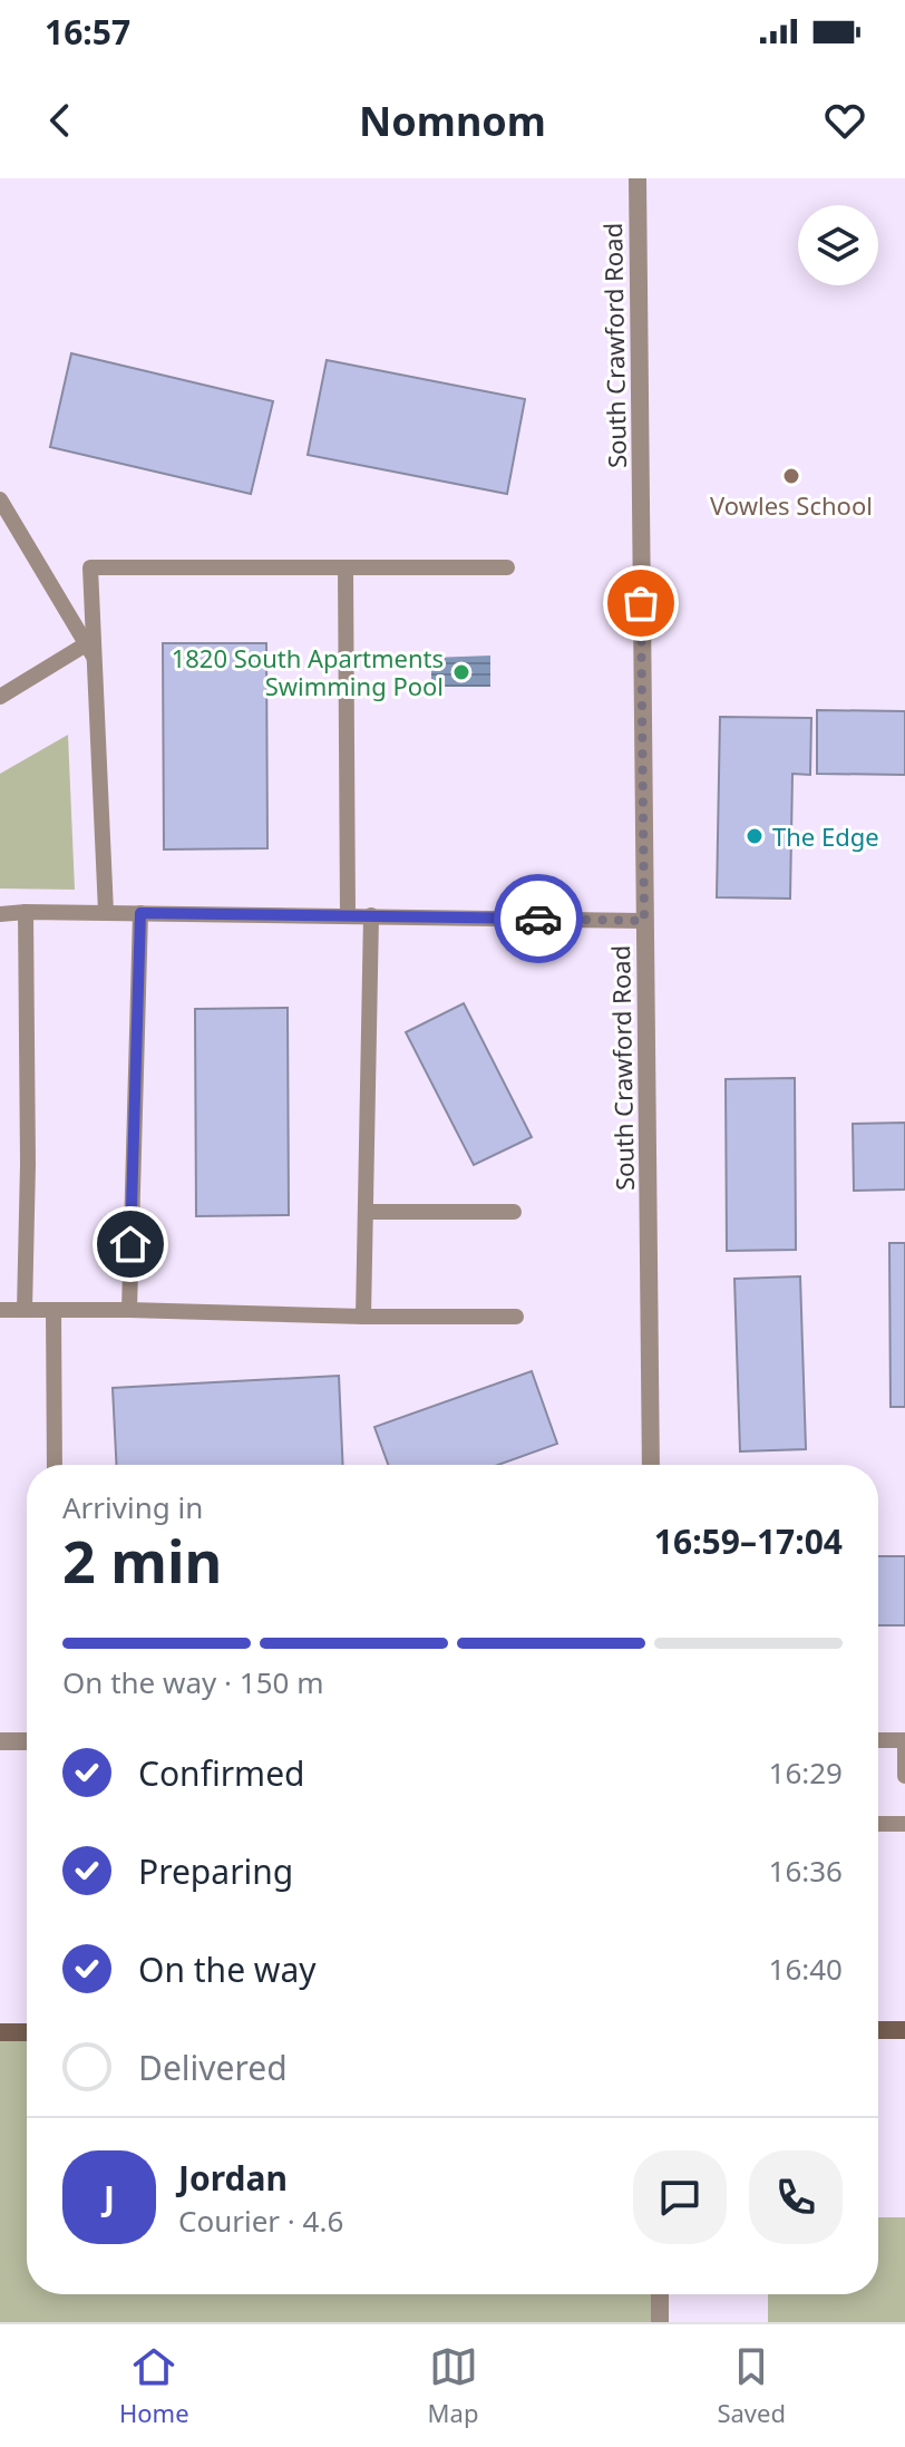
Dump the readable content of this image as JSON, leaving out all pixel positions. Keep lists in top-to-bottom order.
{
  "streets": {
    "street": ["South Crawford Road"]
  },
  "places": ["Vowles School", "1820 South Apartments Swimming Pool", "The Edge"],
  "page": {
    "status": "16:57",
    "header": "Nomnom",
    "heading": ["2 min", "Arriving in", "16:59–17:04"],
    "panel": ["Jordan", "Courier · 4.6"],
    "bar": "On the way · 150 m",
    "list": [
      ["Confirmed", "16:29"],
      ["Preparing", "16:36"],
      ["On the way", "16:40"],
      "Delivered"
    ],
    "round": "J",
    "tabs": ["Home", "Map", "Saved"]
  }
}
